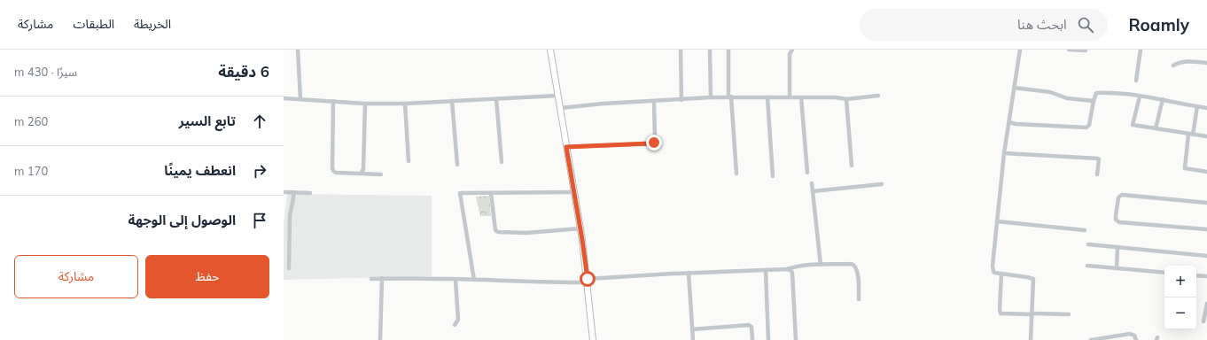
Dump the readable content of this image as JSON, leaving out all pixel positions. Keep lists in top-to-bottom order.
{
  "page": {
    "header": "Roamly",
    "search": "ابحث هنا",
    "nav": ["الخريطة", "الطبقات", "مشاركة"],
    "heading": ["6 دقيقة", "سيرًا · 430 m"],
    "list": [
      ["تابع السير", "260 m"],
      ["انعطف يمينًا", "170 m"],
      "الوصول إلى الوجهة"
    ],
    "buttons": ["حفظ", "مشاركة"],
    "map_buttons": ["+", "−"]
  }
}
